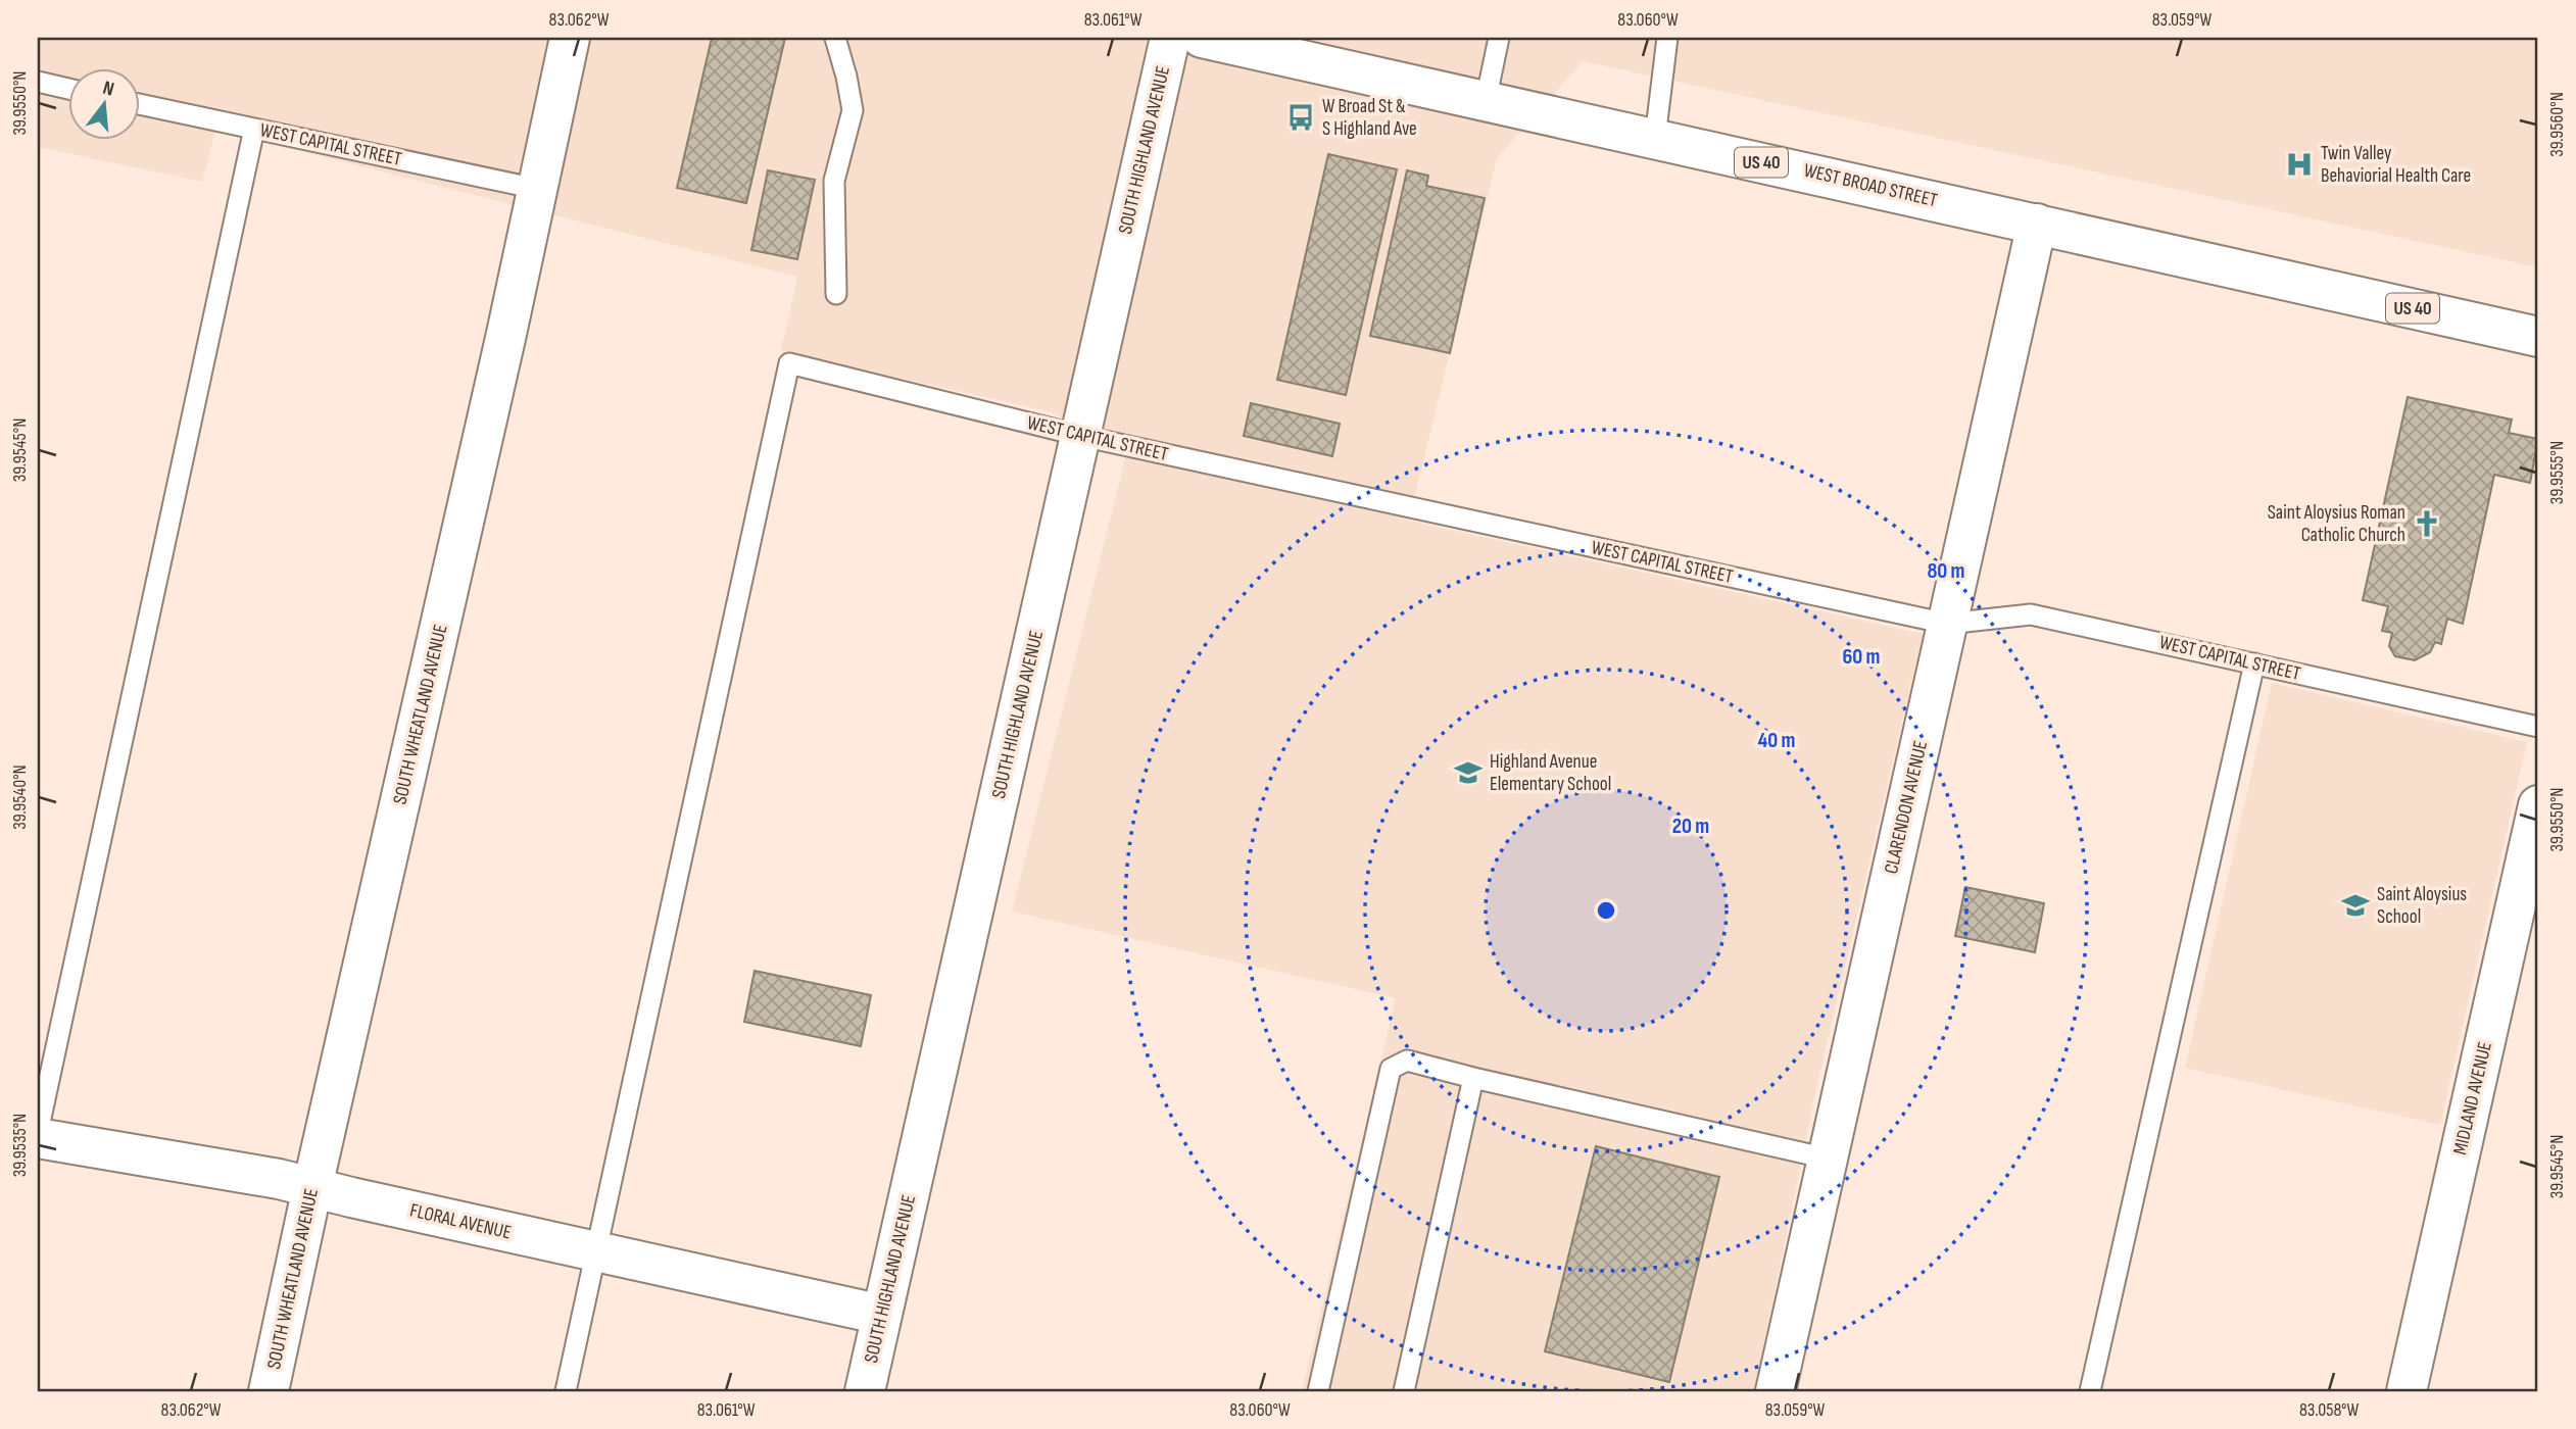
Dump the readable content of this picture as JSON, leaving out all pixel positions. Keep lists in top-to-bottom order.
{
  "streets": {
    "street": [
      "SOUTH HIGHLAND AVENUE",
      "US 40",
      "WEST BROAD STREET",
      "SOUTH WHEATLAND AVENUE",
      "CLARENDON AVENUE",
      "MIDLAND AVENUE",
      "FLORAL AVENUE"
    ],
    "lane": ["WEST CAPITAL STREET"]
  },
  "crossings": [
    ["WEST CAPITAL STREET", "SOUTH HIGHLAND AVENUE"],
    ["WEST CAPITAL STREET", "SOUTH WHEATLAND AVENUE"],
    ["WEST CAPITAL STREET", "CLARENDON AVENUE"],
    ["WEST CAPITAL STREET", "FLORAL AVENUE"],
    ["SOUTH HIGHLAND AVENUE", "FLORAL AVENUE"],
    ["WEST BROAD STREET", "CLARENDON AVENUE"],
    ["SOUTH WHEATLAND AVENUE", "FLORAL AVENUE"]
  ],
  "places": {
    "bus stop": ["W Broad St & S Highland Ave"],
    "hospital": ["Twin Valley Behaviorial Health Care"],
    "church": ["Saint Aloysius Roman Catholic Church"],
    "school or university": ["Highland Avenue Elementary School", "Saint Aloysius School"]
  },
  "north": "top",
  "coordinates": [
    "83.062°W",
    "83.061°W",
    "83.060°W",
    "83.059°W",
    "39.9550°N",
    "39.9560°N",
    "39.9545°N",
    "39.9555°N",
    "39.9540°N",
    "39.9535°N",
    "83.058°W"
  ],
  "rings": [
    "80 m",
    "60 m",
    "40 m",
    "20 m"
  ]
}
